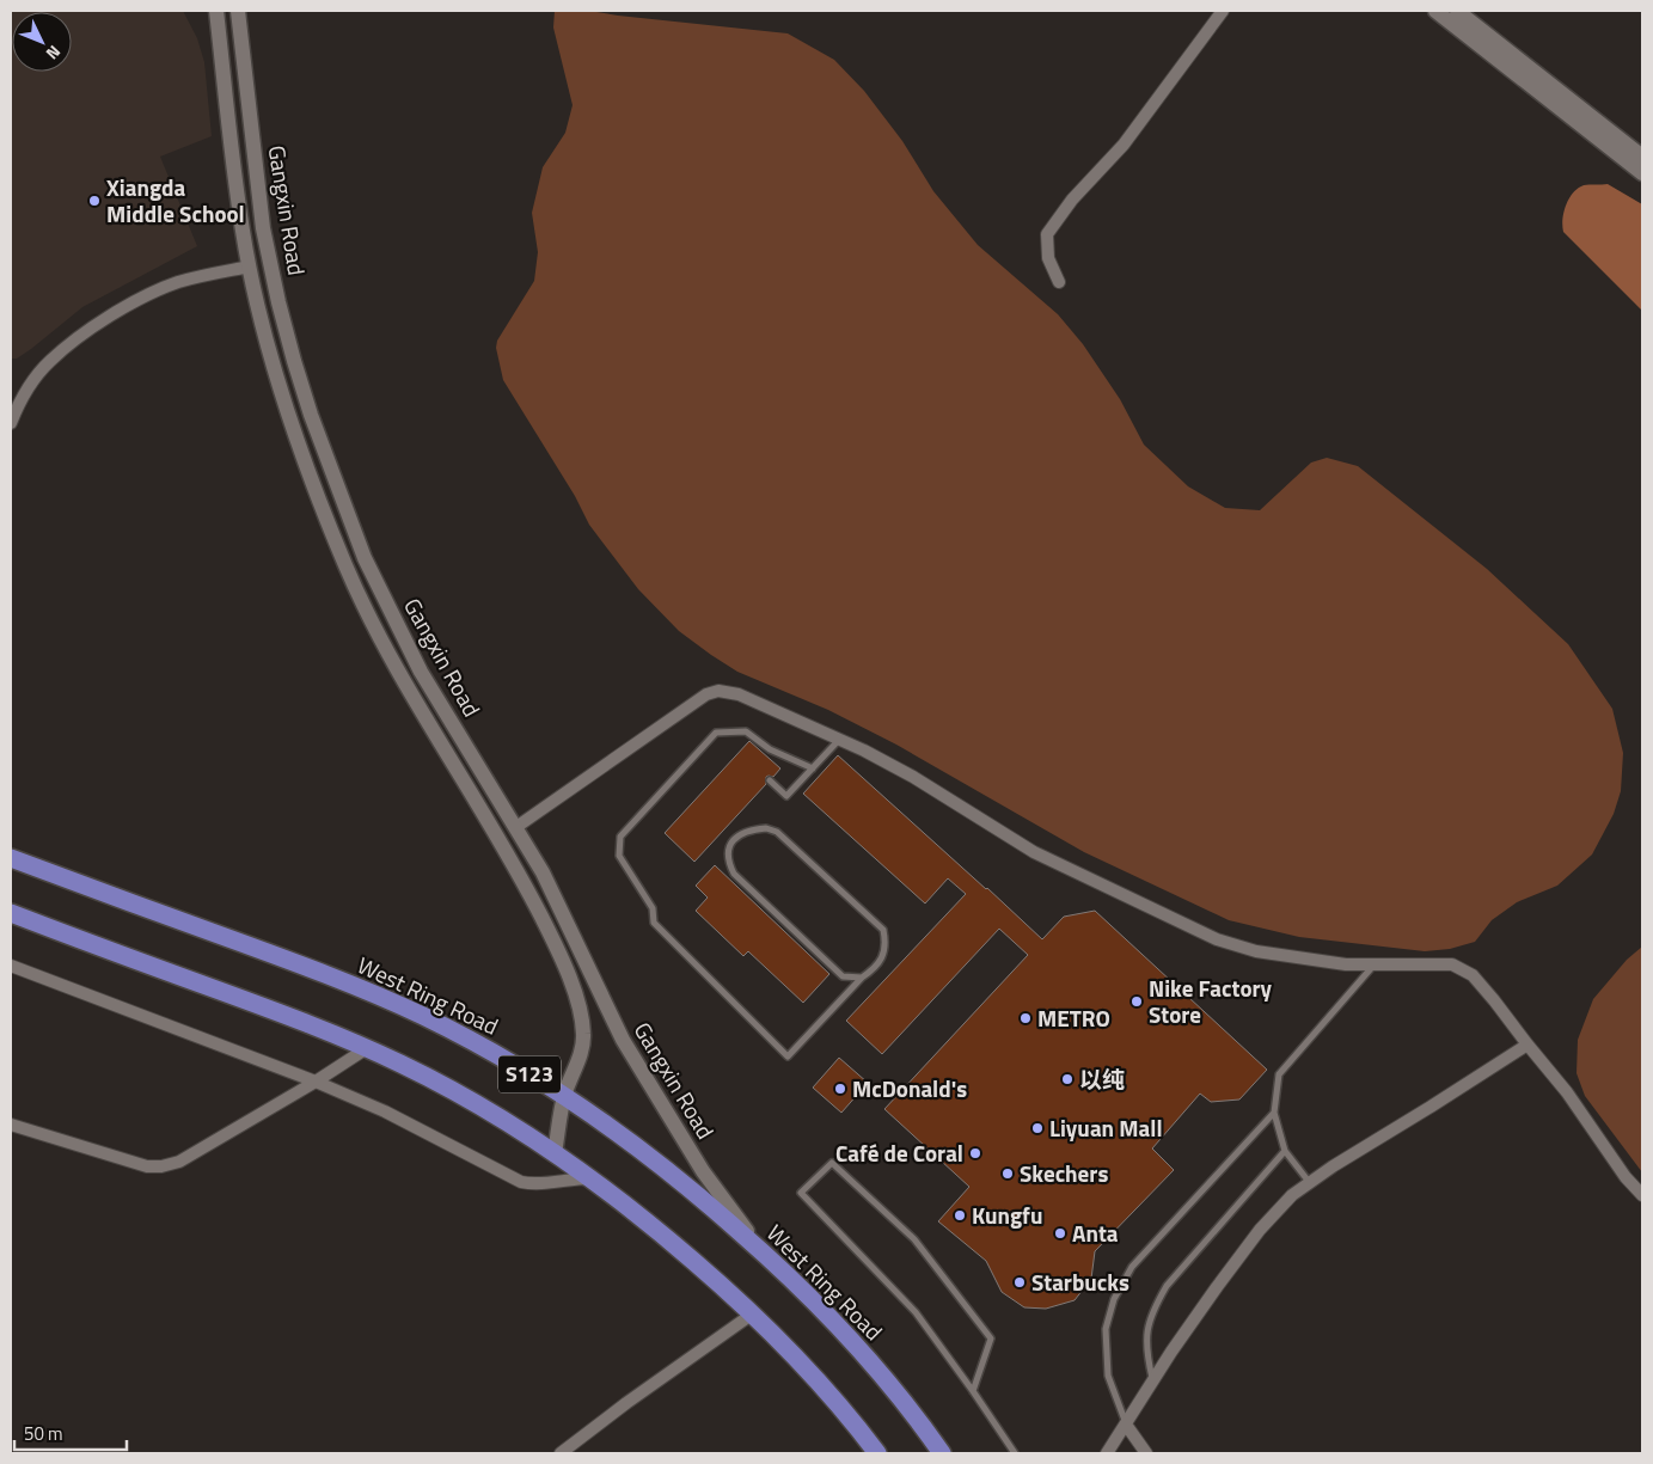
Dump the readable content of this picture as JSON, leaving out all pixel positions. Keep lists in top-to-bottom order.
{
  "streets": {
    "main road": ["West Ring Road", "S123"],
    "street": ["Gangxin Road"]
  },
  "crossings": [
    ["Gangxin Road", "West Ring Road"],
    ["Gangxin Road", "S123"]
  ],
  "places": [
    "Xiangda Middle School",
    "Nike Factory Store",
    "METRO",
    "以纯",
    "McDonald's",
    "Liyuan Mall",
    "Café de Coral",
    "Skechers",
    "Kungfu",
    "Anta",
    "Starbucks"
  ],
  "scale_bar": "50 m",
  "north": "bottom right"
}
